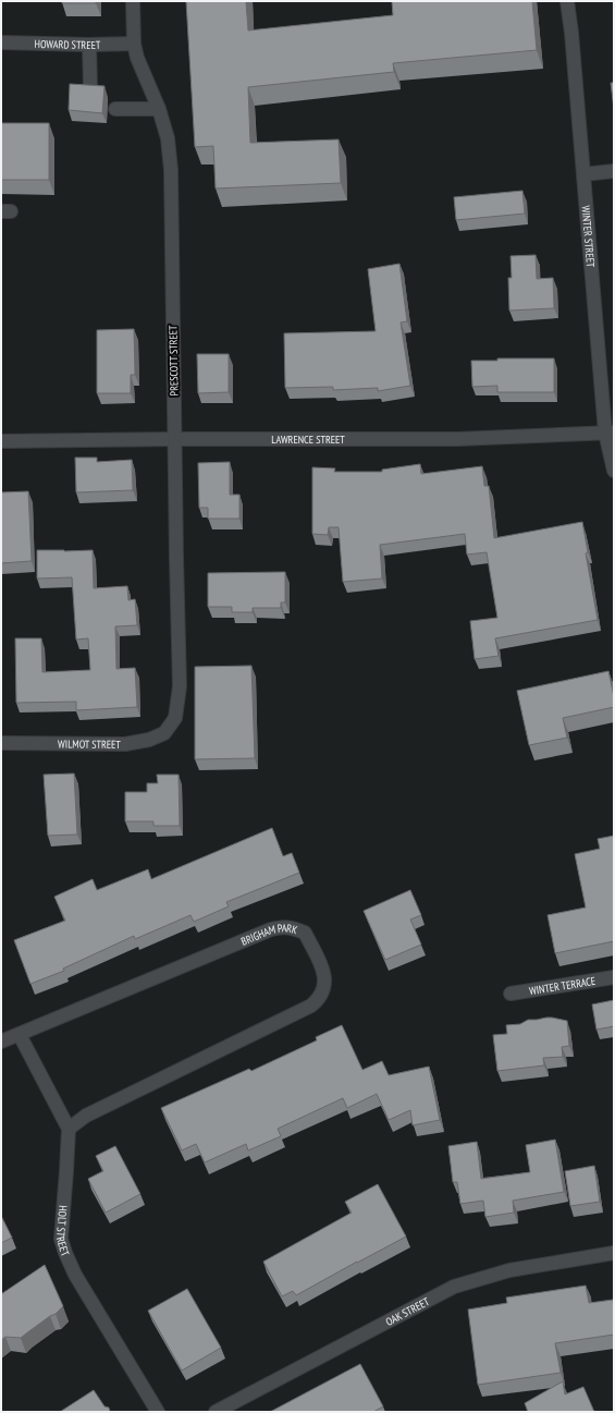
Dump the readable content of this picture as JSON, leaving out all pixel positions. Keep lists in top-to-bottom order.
{
  "streets": {
    "street": [
      "HOWARD STREET",
      "WINTER STREET",
      "PRESCOTT STREET",
      "LAWRENCE STREET",
      "WILMOT STREET",
      "BRIGHAM PARK",
      "WINTER TERRACE",
      "HOLT STREET",
      "OAK STREET"
    ]
  },
  "crossings": [
    ["HOWARD STREET", "PRESCOTT STREET"],
    ["WINTER STREET", "LAWRENCE STREET"],
    ["PRESCOTT STREET", "LAWRENCE STREET"],
    ["PRESCOTT STREET", "WILMOT STREET"],
    ["BRIGHAM PARK", "HOLT STREET"]
  ]
}
